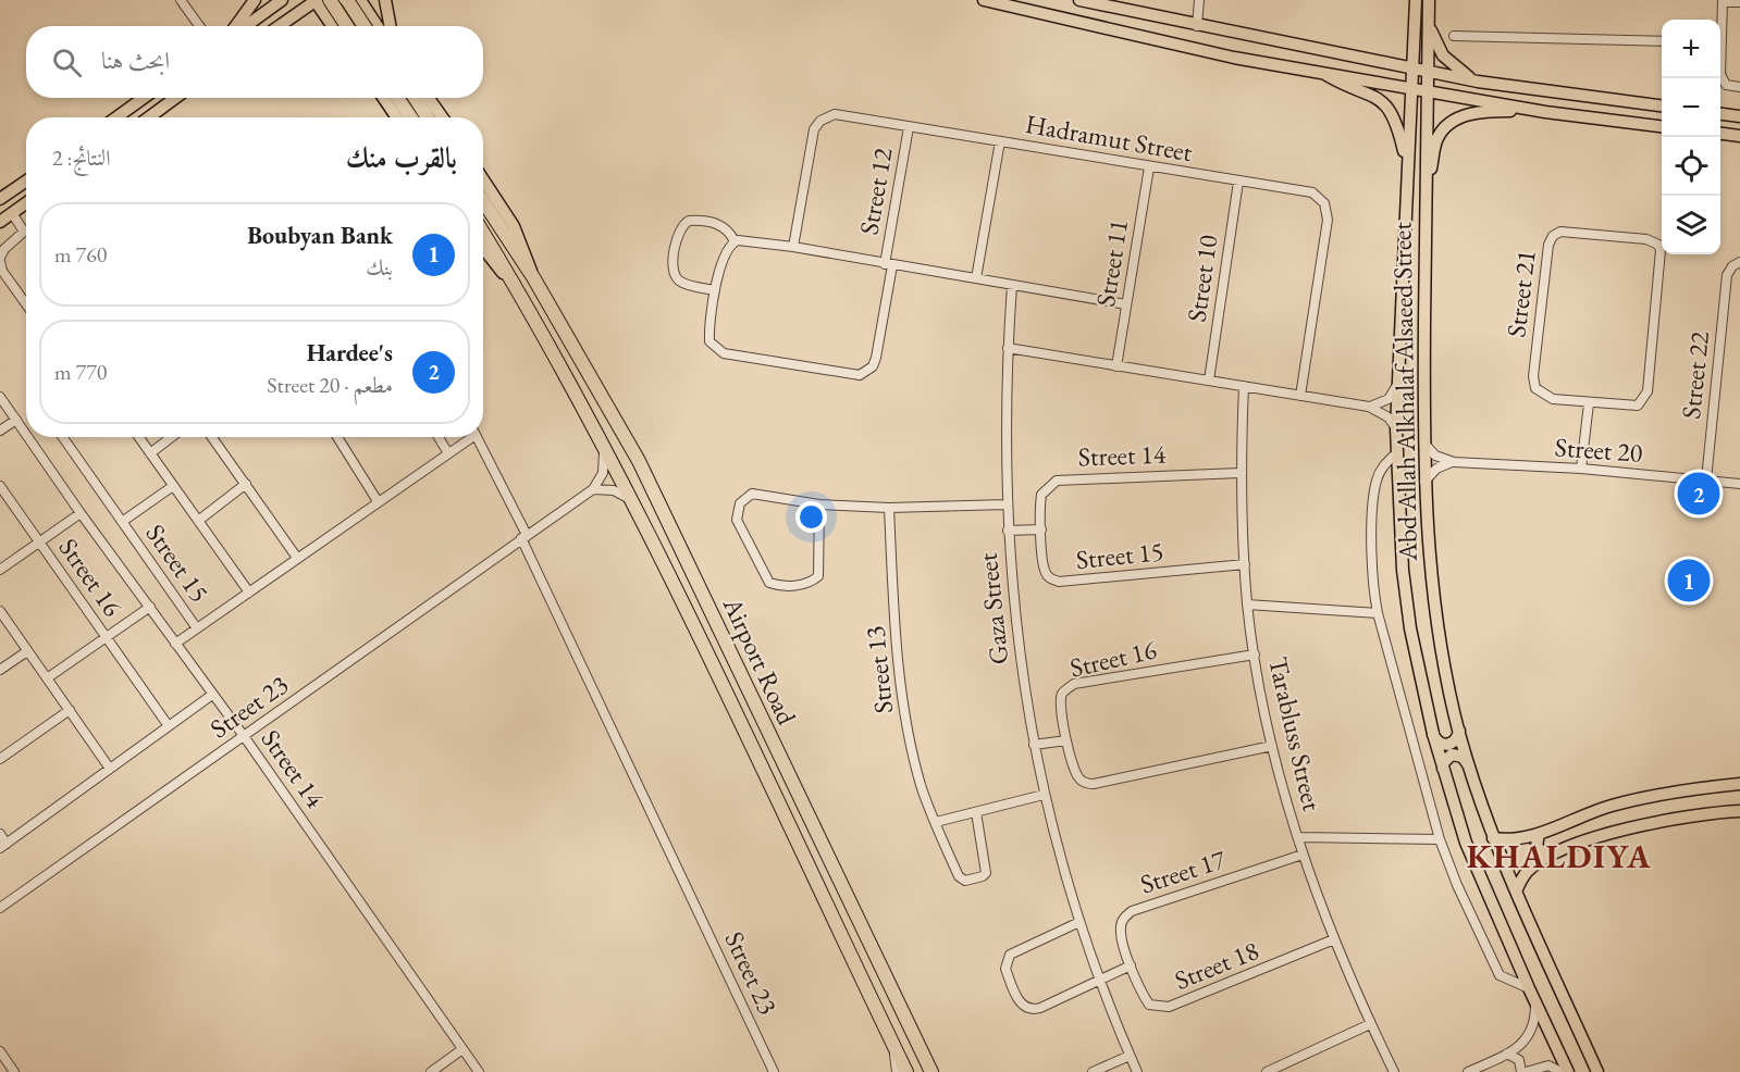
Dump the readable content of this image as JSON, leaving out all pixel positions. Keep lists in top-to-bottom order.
{
  "streets": {
    "highway": ["Airport Road"],
    "main road": ["Abd Allah Alkhalaf Alsaeed Street"],
    "street": [
      "Hadramut Street",
      "Street 12",
      "Street 11",
      "Street 10",
      "Street 21",
      "Street 22",
      "Street 20",
      "Street 14",
      "Street 15",
      "Street 16",
      "Gaza Street",
      "Street 13",
      "Street 23",
      "Tarabluss Street",
      "Street 17",
      "Street 18"
    ]
  },
  "crossings": [
    ["Hadramut Street", "Street 12"],
    ["Hadramut Street", "Street 11"],
    ["Hadramut Street", "Street 10"],
    ["Street 22", "Street 20"],
    ["Abd Allah Alkhalaf Alsaeed Street", "Street 20"],
    ["Street 14", "Street 15"],
    ["Street 14", "Street 16"],
    ["Street 14", "Street 23"],
    ["Street 14", "Tarabluss Street"],
    ["Street 15", "Street 23"],
    ["Street 15", "Tarabluss Street"],
    ["Street 16", "Tarabluss Street"],
    ["Tarabluss Street", "Street 17"],
    ["Tarabluss Street", "Street 18"],
    ["Street 17", "Street 18"]
  ],
  "districts": ["KHALDIYA"],
  "page": {
    "map_buttons": ["+", "−"],
    "search": "ابحث هنا",
    "heading": ["بالقرب منك", "النتائج: 2"],
    "list": [
      {
        "mark": "1",
        "name": "Boubyan Bank",
        "note": "بنك",
        "value": "760 m"
      },
      {
        "mark": "2",
        "name": "Hardee's",
        "note": "مطعم · Street 20",
        "value": "770 m"
      }
    ],
    "pins": ["2", "1"]
  }
}
